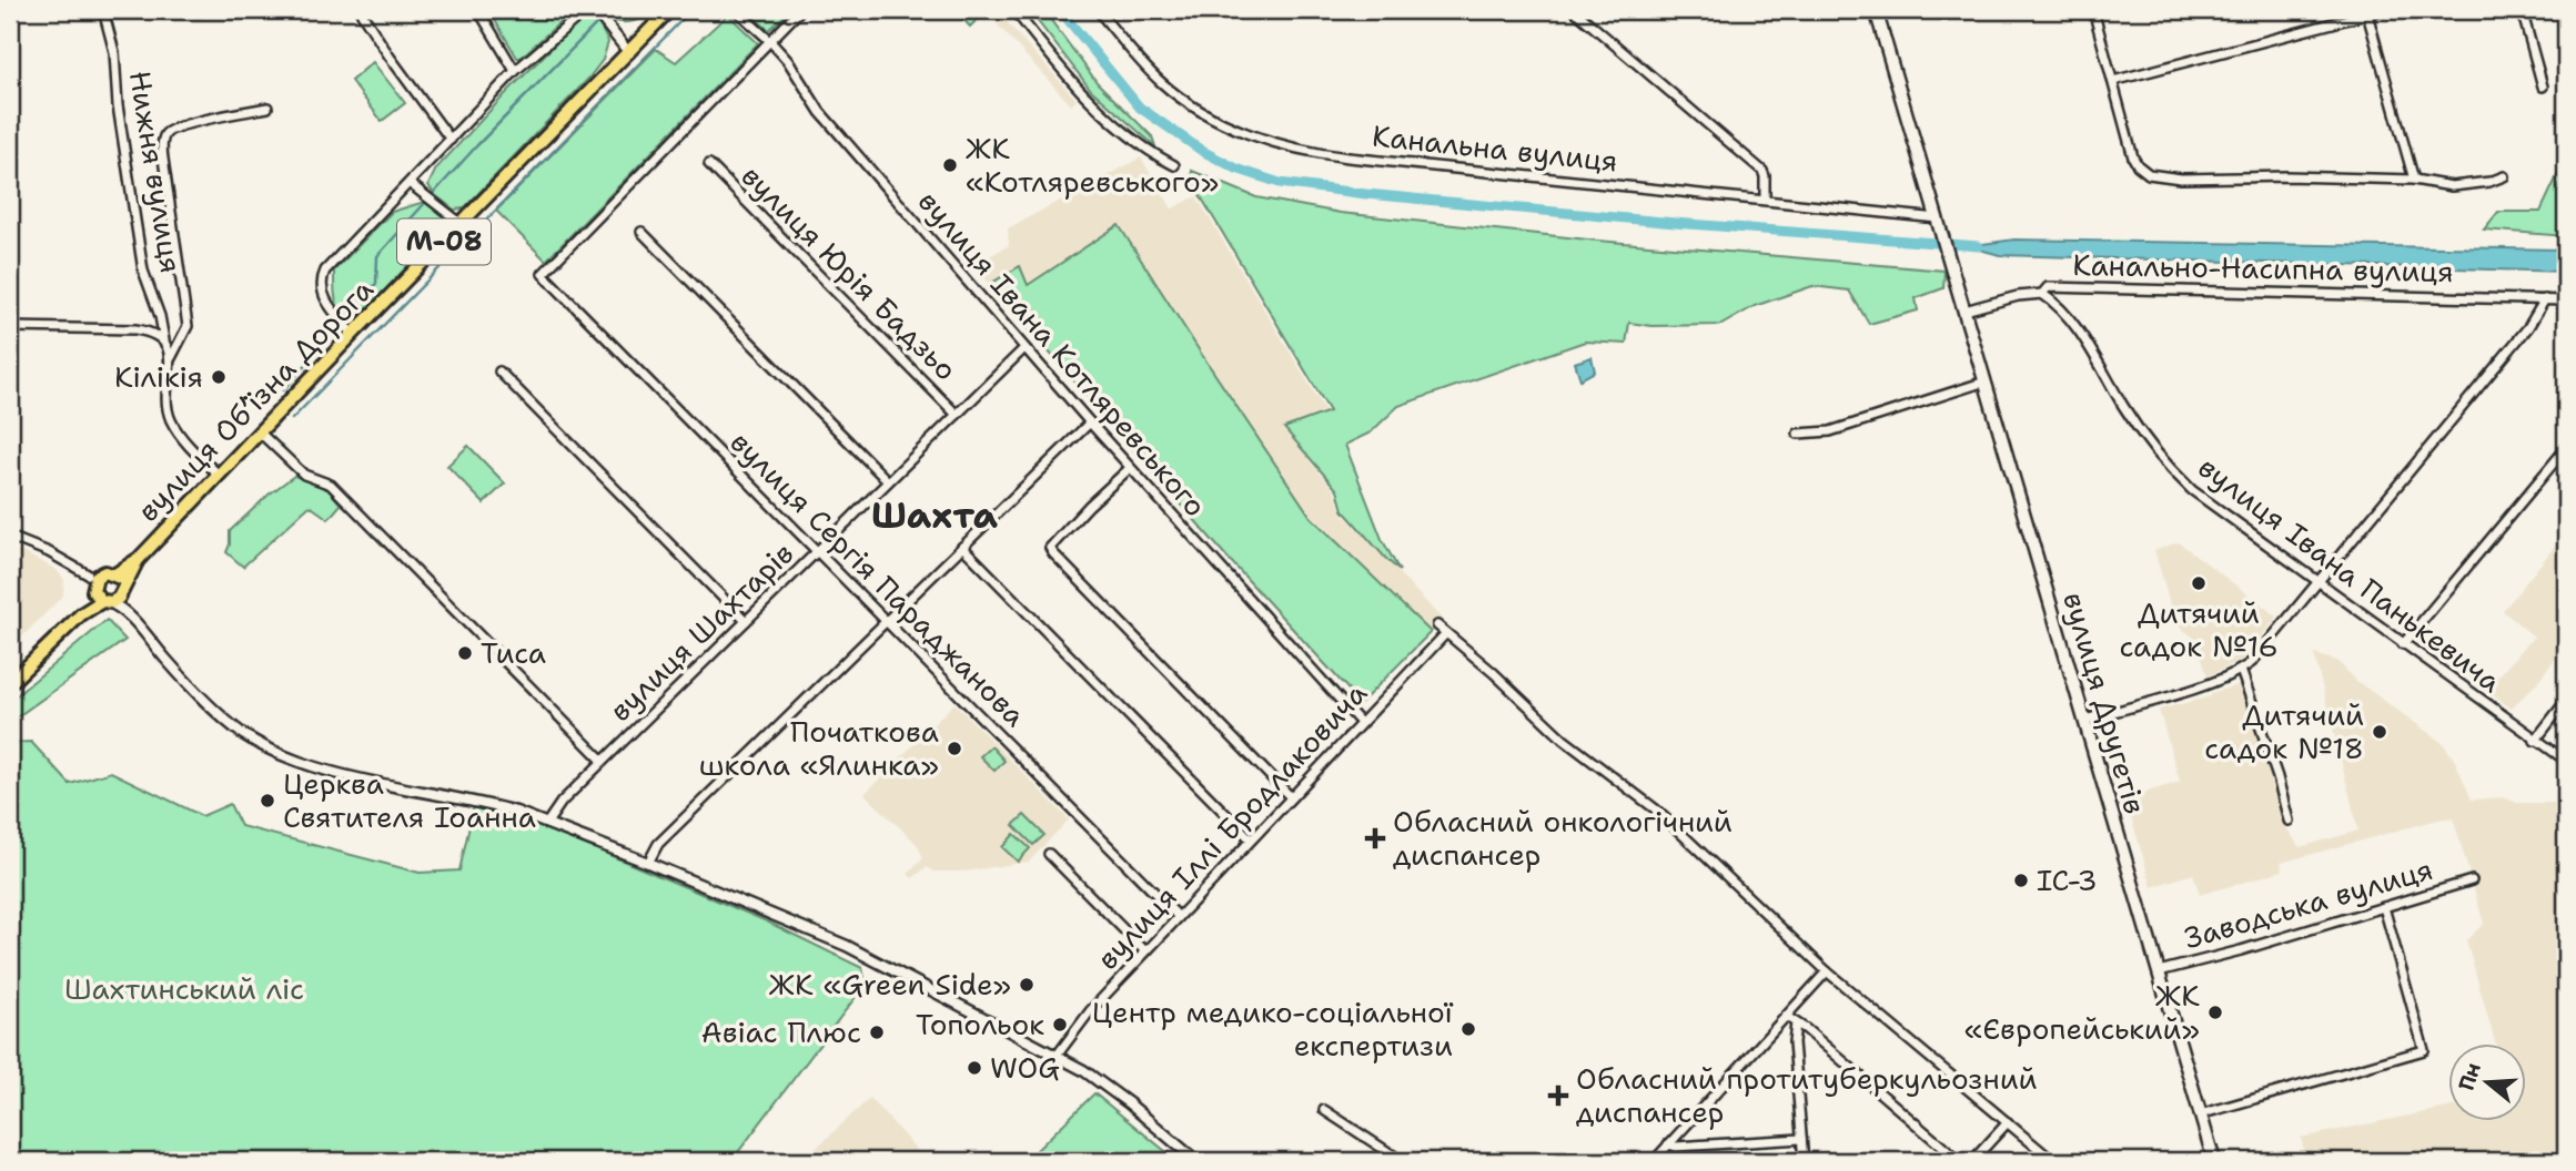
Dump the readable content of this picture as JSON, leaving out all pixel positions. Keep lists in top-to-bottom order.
{
  "streets": {
    "highway": ["М-08", "вулиця Обʼїзна Дорога"],
    "main road": ["вулиця Другетів"],
    "street": [
      "Канальна вулиця",
      "Нижня вулиця",
      "Канально-Насипна вулиця",
      "вулиця Юрія Бадзьо",
      "вулиця Івана Котляревського",
      "вулиця Івана Панькевича",
      "вулиця Сергія Параджанова",
      "вулиця Шахтарів",
      "вулиця Іллі Бродлаковича",
      "Заводська вулиця"
    ]
  },
  "crossings": [
    ["Канальна вулиця", "вулиця Другетів"],
    ["Канально-Насипна вулиця", "вулиця Івана Панькевича"],
    ["Канально-Насипна вулиця", "вулиця Другетів"],
    ["вулиця Юрія Бадзьо", "вулиця Шахтарів"],
    ["вулиця Івана Котляревського", "вулиця Сергія Параджанова"],
    ["вулиця Івана Котляревського", "вулиця Шахтарів"],
    ["вулиця Івана Котляревського", "вулиця Іллі Бродлаковича"],
    ["вулиця Сергія Параджанова", "вулиця Шахтарів"],
    ["вулиця Сергія Параджанова", "вулиця Іллі Бродлаковича"],
    ["вулиця Другетів", "Заводська вулиця"]
  ],
  "districts": ["Шахта"],
  "parks": ["Шахтинський ліс"],
  "places": {
    "other": [
      "ЖК «Котляревського»",
      "Кілікія",
      "Дитячий садок №16",
      "Тиса",
      "Дитячий садок №18",
      "Початкова школа «Ялинка»",
      "Церква Святителя Іоанна",
      "ІС-3",
      "ЖК «Green Side»",
      "ЖК «Європейський»",
      "Топольок",
      "Центр медико-соціальної експертизи",
      "Авіас Плюс",
      "WOG"
    ],
    "health": ["Обласний онкологічний диспансер", "Обласний протитуберкульозний диспансер"]
  },
  "north": "left"
}
